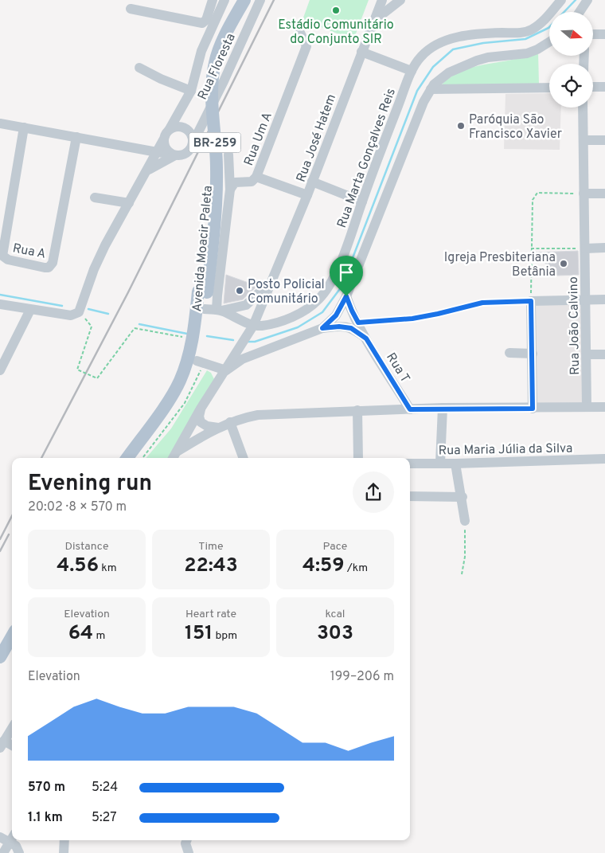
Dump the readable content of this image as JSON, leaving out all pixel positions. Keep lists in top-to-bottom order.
{
  "streets": {
    "main road": ["BR-259", "Avenida Moacir Paleta"],
    "street": [
      "Rua Floresta",
      "Rua José Hatem",
      "Rua Um A",
      "Rua Marta Gonçalves Reis",
      "Rua A",
      "Rua João Calvino",
      "Rua T",
      "Rua Maria Júlia da Silva"
    ]
  },
  "crossings": [
    ["Rua José Hatem", "Rua Marta Gonçalves Reis"]
  ],
  "places": [
    "Estádio Comunitário do Conjunto SIR",
    "Paróquia São Francisco Xavier",
    "Igreja Presbiteriana Betânia",
    "Posto Policial Comunitário"
  ],
  "north": "right",
  "page": {
    "heading": ["Evening run", "20:02 · 8 × 570 m"],
    "stats": [
      ["Distance", "4.56 km"],
      ["Time", "22:43"],
      ["Pace", "4:59 /km"],
      ["Elevation", "64 m"],
      ["Heart rate", "151 bpm"],
      ["kcal", "303"]
    ],
    "chart": ["Elevation", "199–206 m"],
    "list": [
      {
        "name": "570 m",
        "note": "5:24"
      },
      {
        "name": "1.1 km",
        "note": "5:27"
      }
    ]
  }
}
